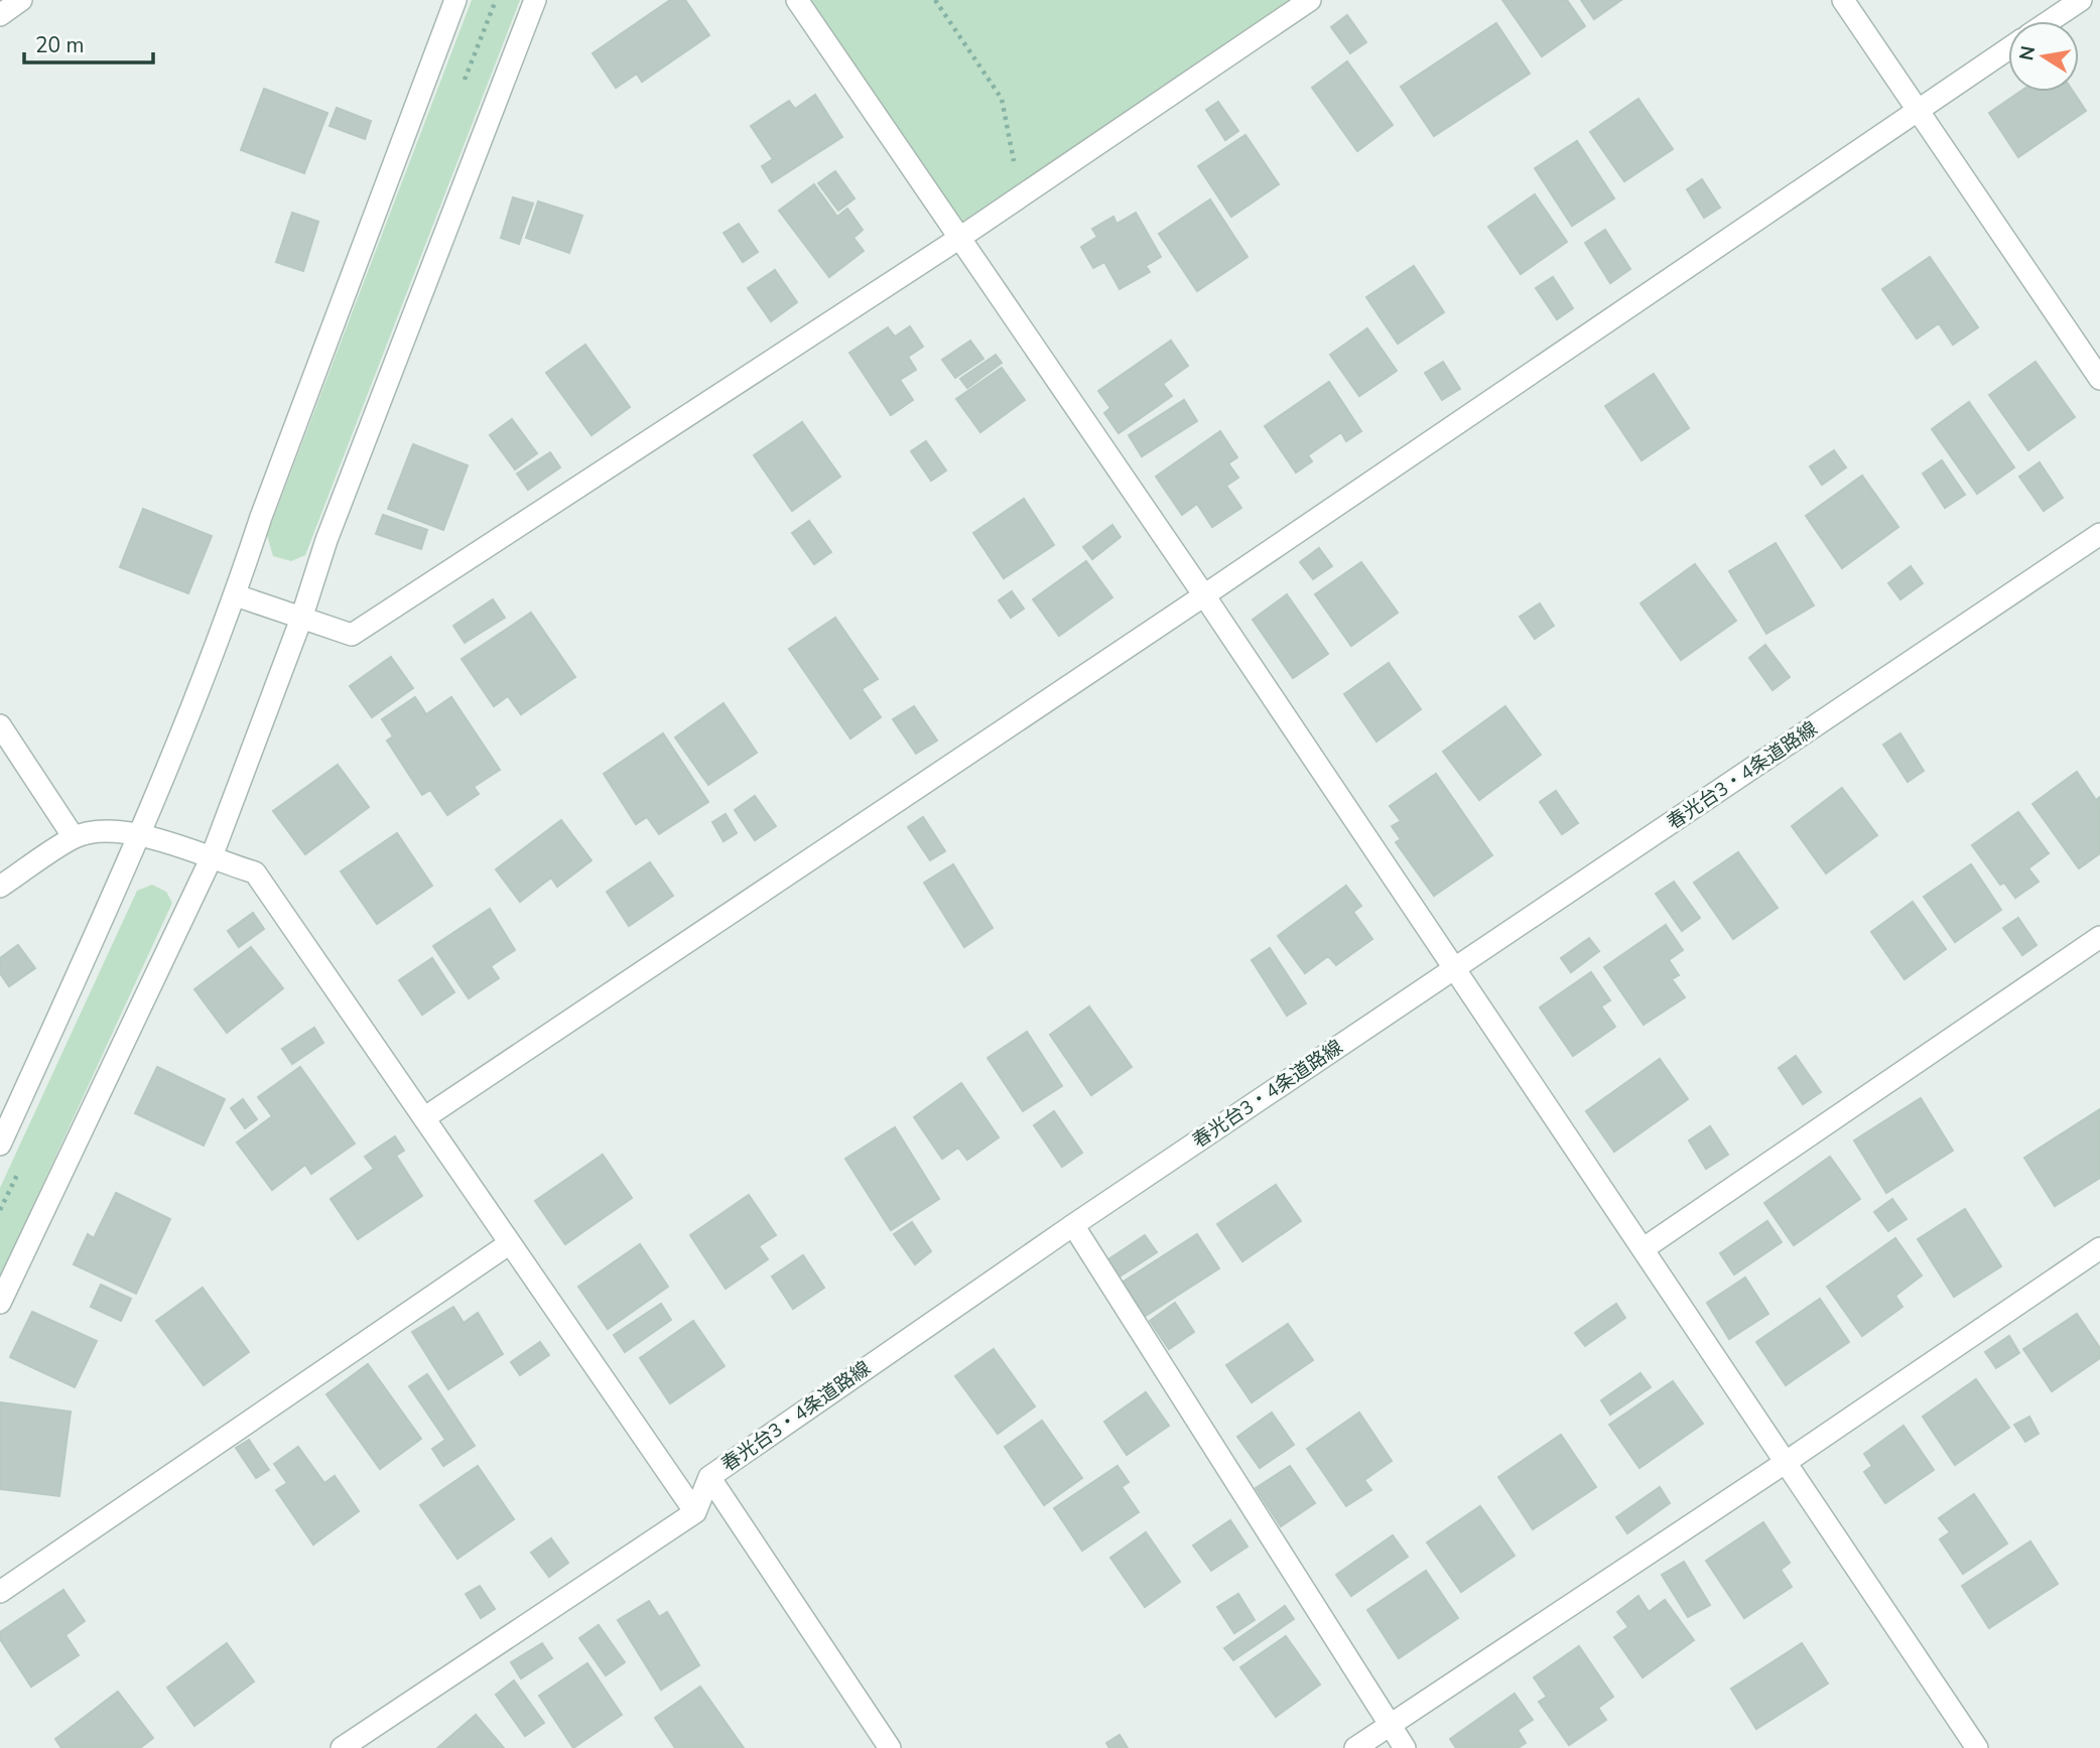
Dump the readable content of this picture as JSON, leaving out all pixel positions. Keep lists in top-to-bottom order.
{
  "streets": {
    "street": ["春光台3・4条道路線"]
  },
  "scale_bar": "20 m",
  "north": "left"
}
